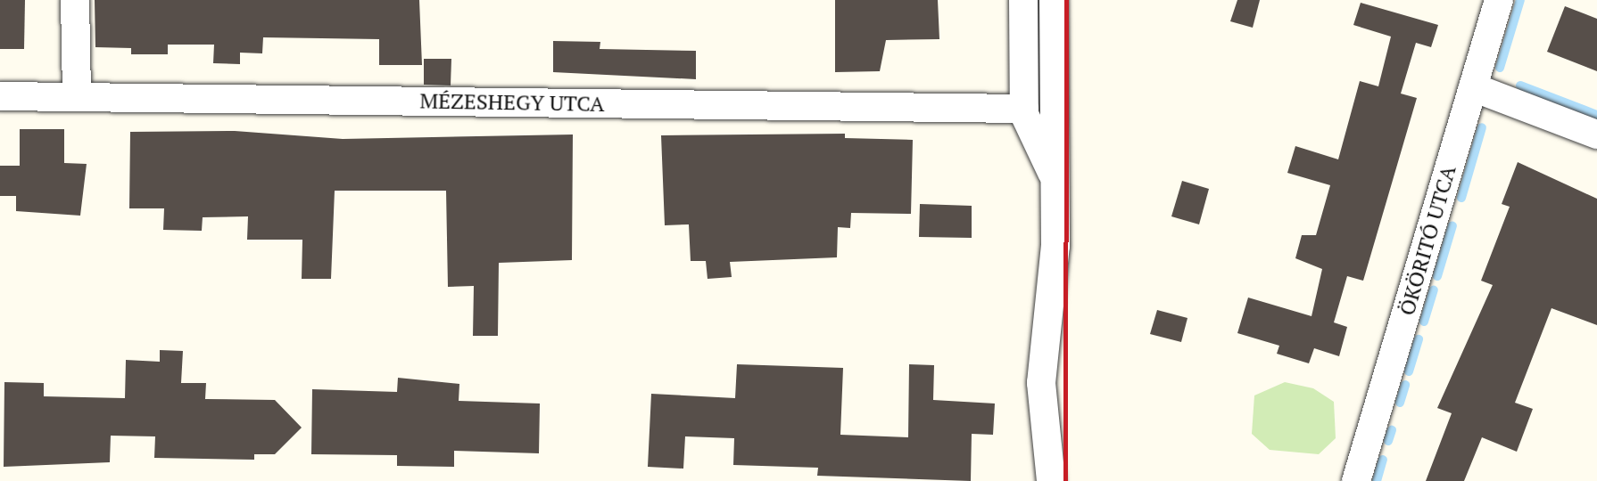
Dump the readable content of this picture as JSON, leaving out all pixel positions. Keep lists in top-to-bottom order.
{
  "streets": {
    "street": ["MÉZESHEGY UTCA", "ÖKÖRITÓ UTCA"]
  }
}
